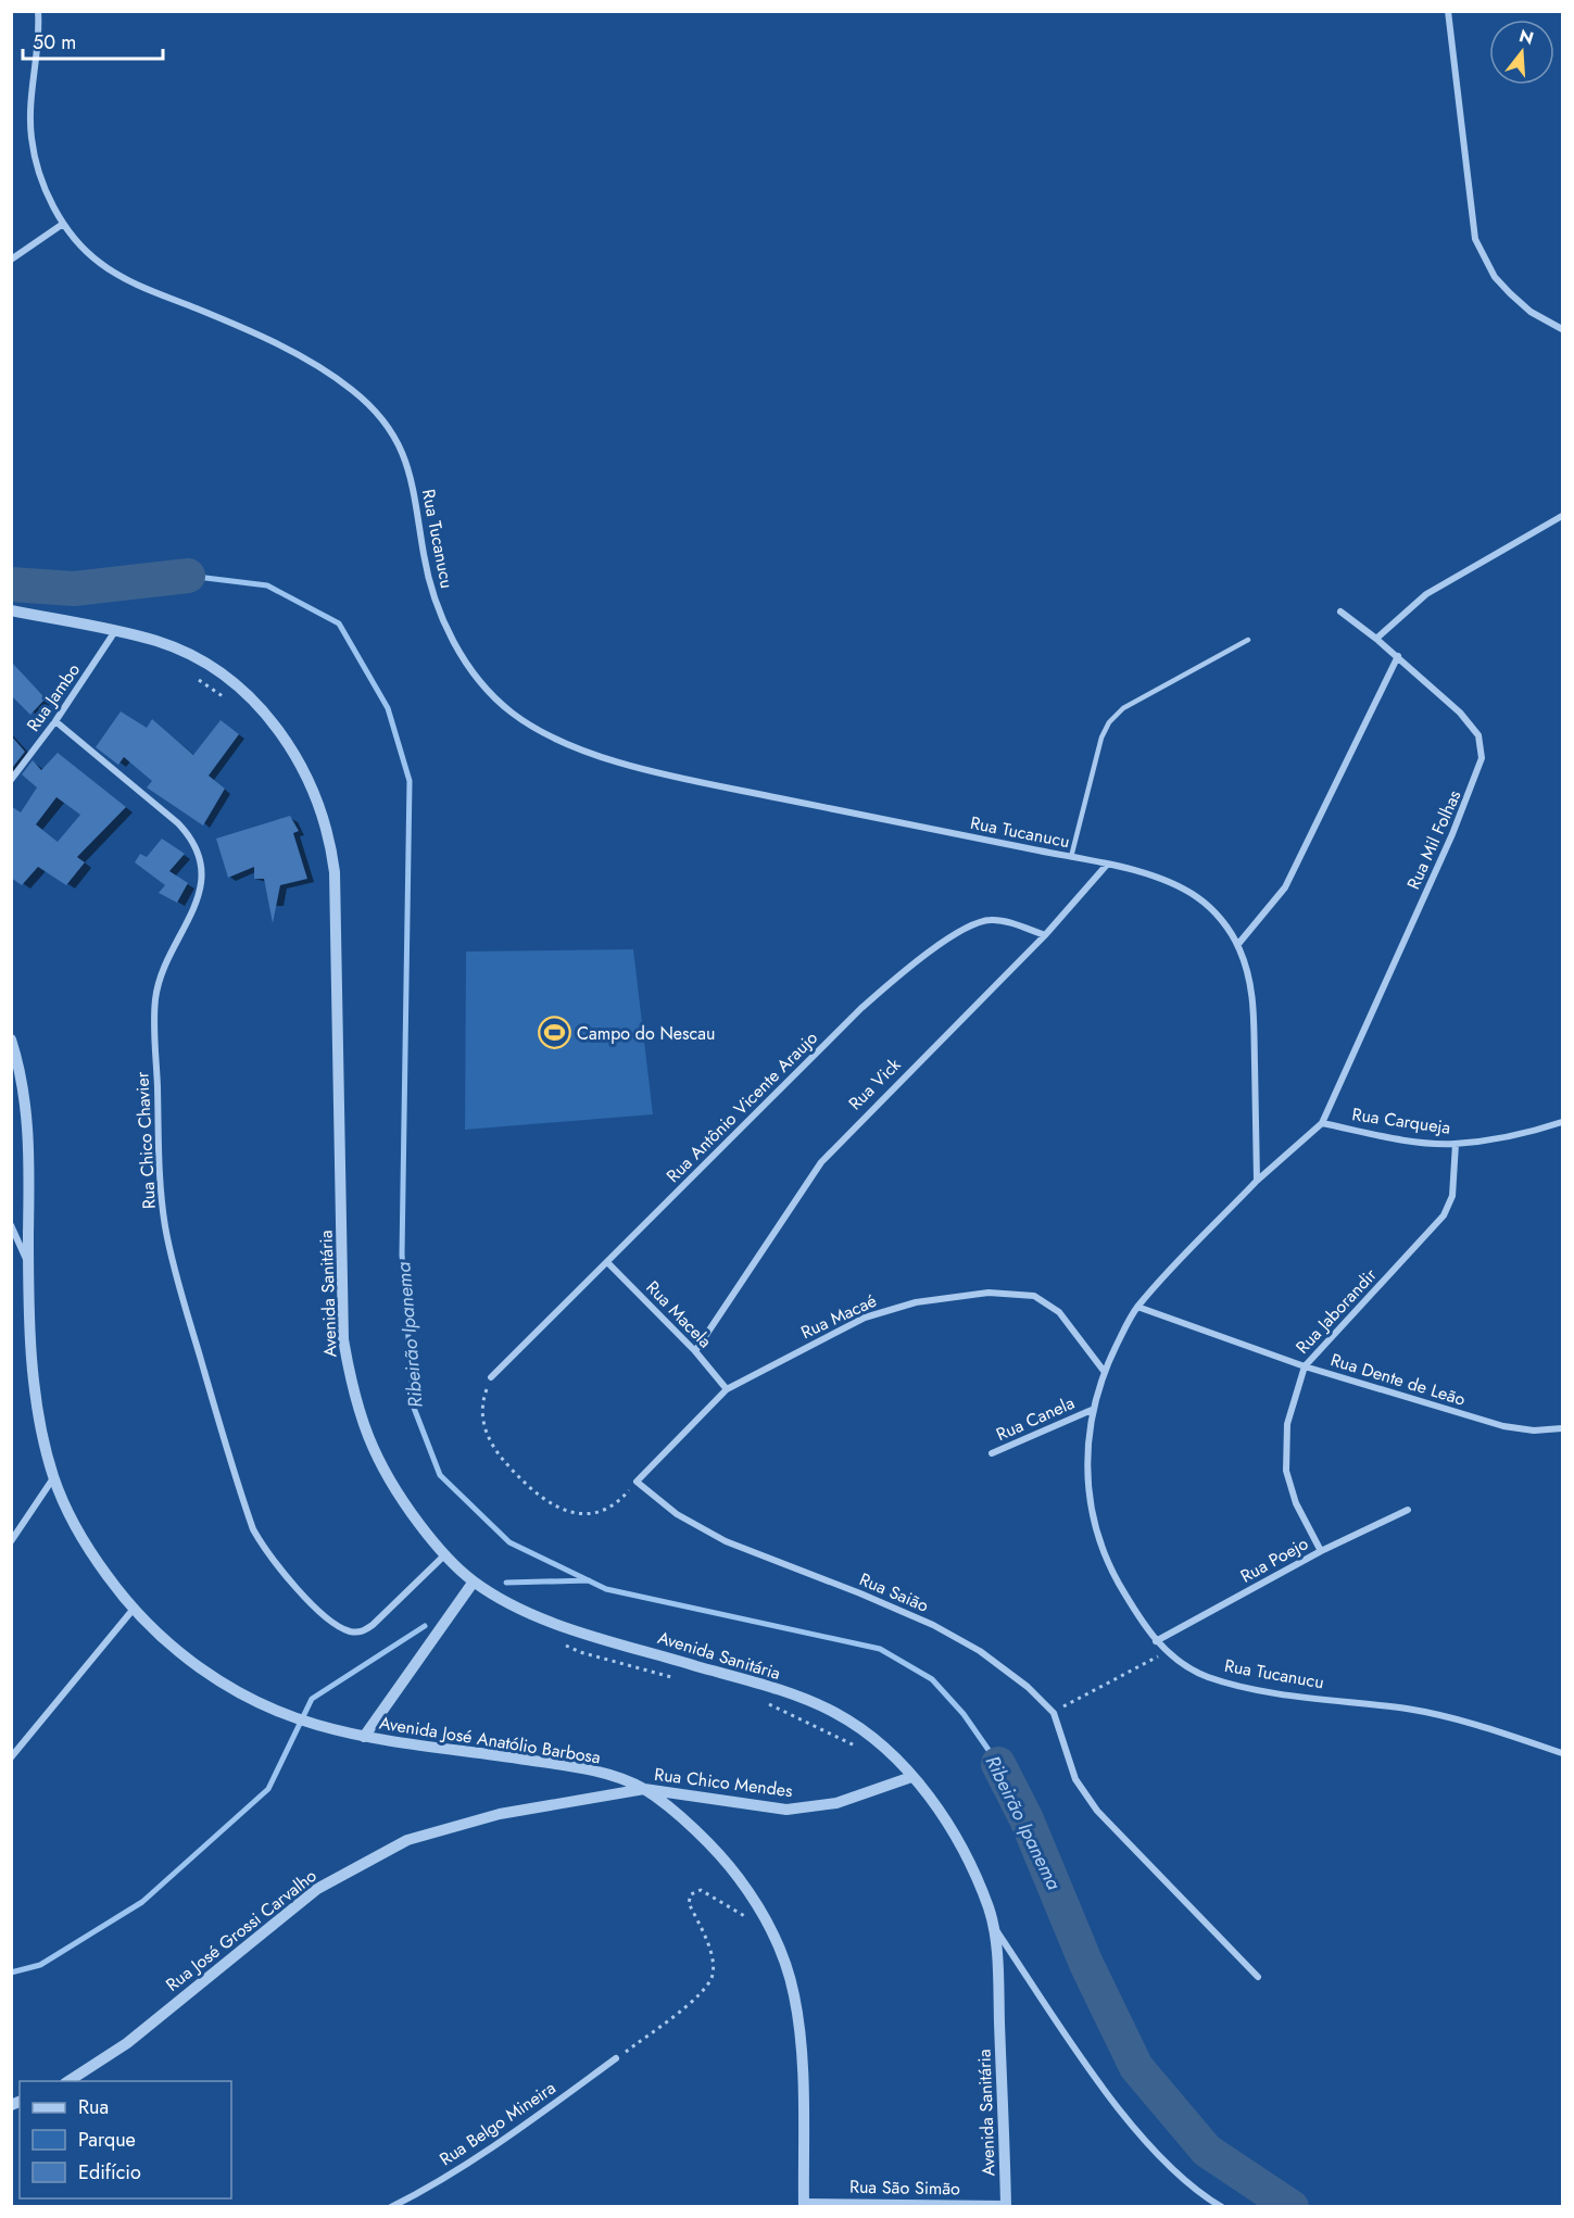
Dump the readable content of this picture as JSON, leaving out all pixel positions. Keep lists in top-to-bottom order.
{
  "streets": {
    "street": [
      "Rua Tucanucu",
      "Rua Jambo",
      "Rua Mil Folhas",
      "Rua Vick",
      "Rua Antônio Vicente Araujo",
      "Rua Carqueja",
      "Rua Chico Chavier",
      "Avenida Sanitária",
      "Rua Jaborandir",
      "Rua Macela",
      "Rua Macaé",
      "Rua Dente de Leão",
      "Rua Canela",
      "Rua Poejo",
      "Rua Saião",
      "Avenida José Anatólio Barbosa",
      "Rua Chico Mendes",
      "Rua José Grossi Carvalho",
      "Rua Belgo Mineira",
      "Rua São Simão"
    ]
  },
  "crossings": [
    ["Rua Tucanucu", "Rua Vick"],
    ["Rua Tucanucu", "Rua Macaé"],
    ["Rua Tucanucu", "Rua Dente de Leão"],
    ["Rua Tucanucu", "Rua Canela"],
    ["Rua Tucanucu", "Rua Poejo"],
    ["Rua Jambo", "Rua Chico Chavier"],
    ["Rua Jambo", "Avenida Sanitária"],
    ["Rua Mil Folhas", "Rua Carqueja"],
    ["Rua Vick", "Rua Antônio Vicente Araujo"],
    ["Rua Vick", "Rua Macela"],
    ["Rua Vick", "Rua Macaé"],
    ["Rua Vick", "Rua Saião"],
    ["Rua Antônio Vicente Araujo", "Rua Macela"],
    ["Rua Antônio Vicente Araujo", "Rua Macaé"],
    ["Rua Antônio Vicente Araujo", "Rua Saião"],
    ["Rua Carqueja", "Rua Jaborandir"],
    ["Rua Chico Chavier", "Avenida Sanitária"],
    ["Avenida Sanitária", "Avenida José Anatólio Barbosa"],
    ["Avenida Sanitária", "Rua Chico Mendes"],
    ["Avenida Sanitária", "Rua São Simão"],
    ["Rua Jaborandir", "Rua Dente de Leão"],
    ["Rua Jaborandir", "Rua Poejo"],
    ["Rua Macela", "Rua Macaé"],
    ["Rua Macela", "Rua Saião"],
    ["Rua Macaé", "Rua Saião"],
    ["Avenida José Anatólio Barbosa", "Rua Chico Mendes"],
    ["Avenida José Anatólio Barbosa", "Rua José Grossi Carvalho"],
    ["Avenida José Anatólio Barbosa", "Rua São Simão"],
    ["Rua Chico Mendes", "Rua José Grossi Carvalho"]
  ],
  "water": ["Ribeirão Ipanema"],
  "places": {
    "sports": ["Campo do Nescau"]
  },
  "legend": ["Rua", "Parque", "Edifício"],
  "scale_bar": "50 m",
  "north": "top"
}
